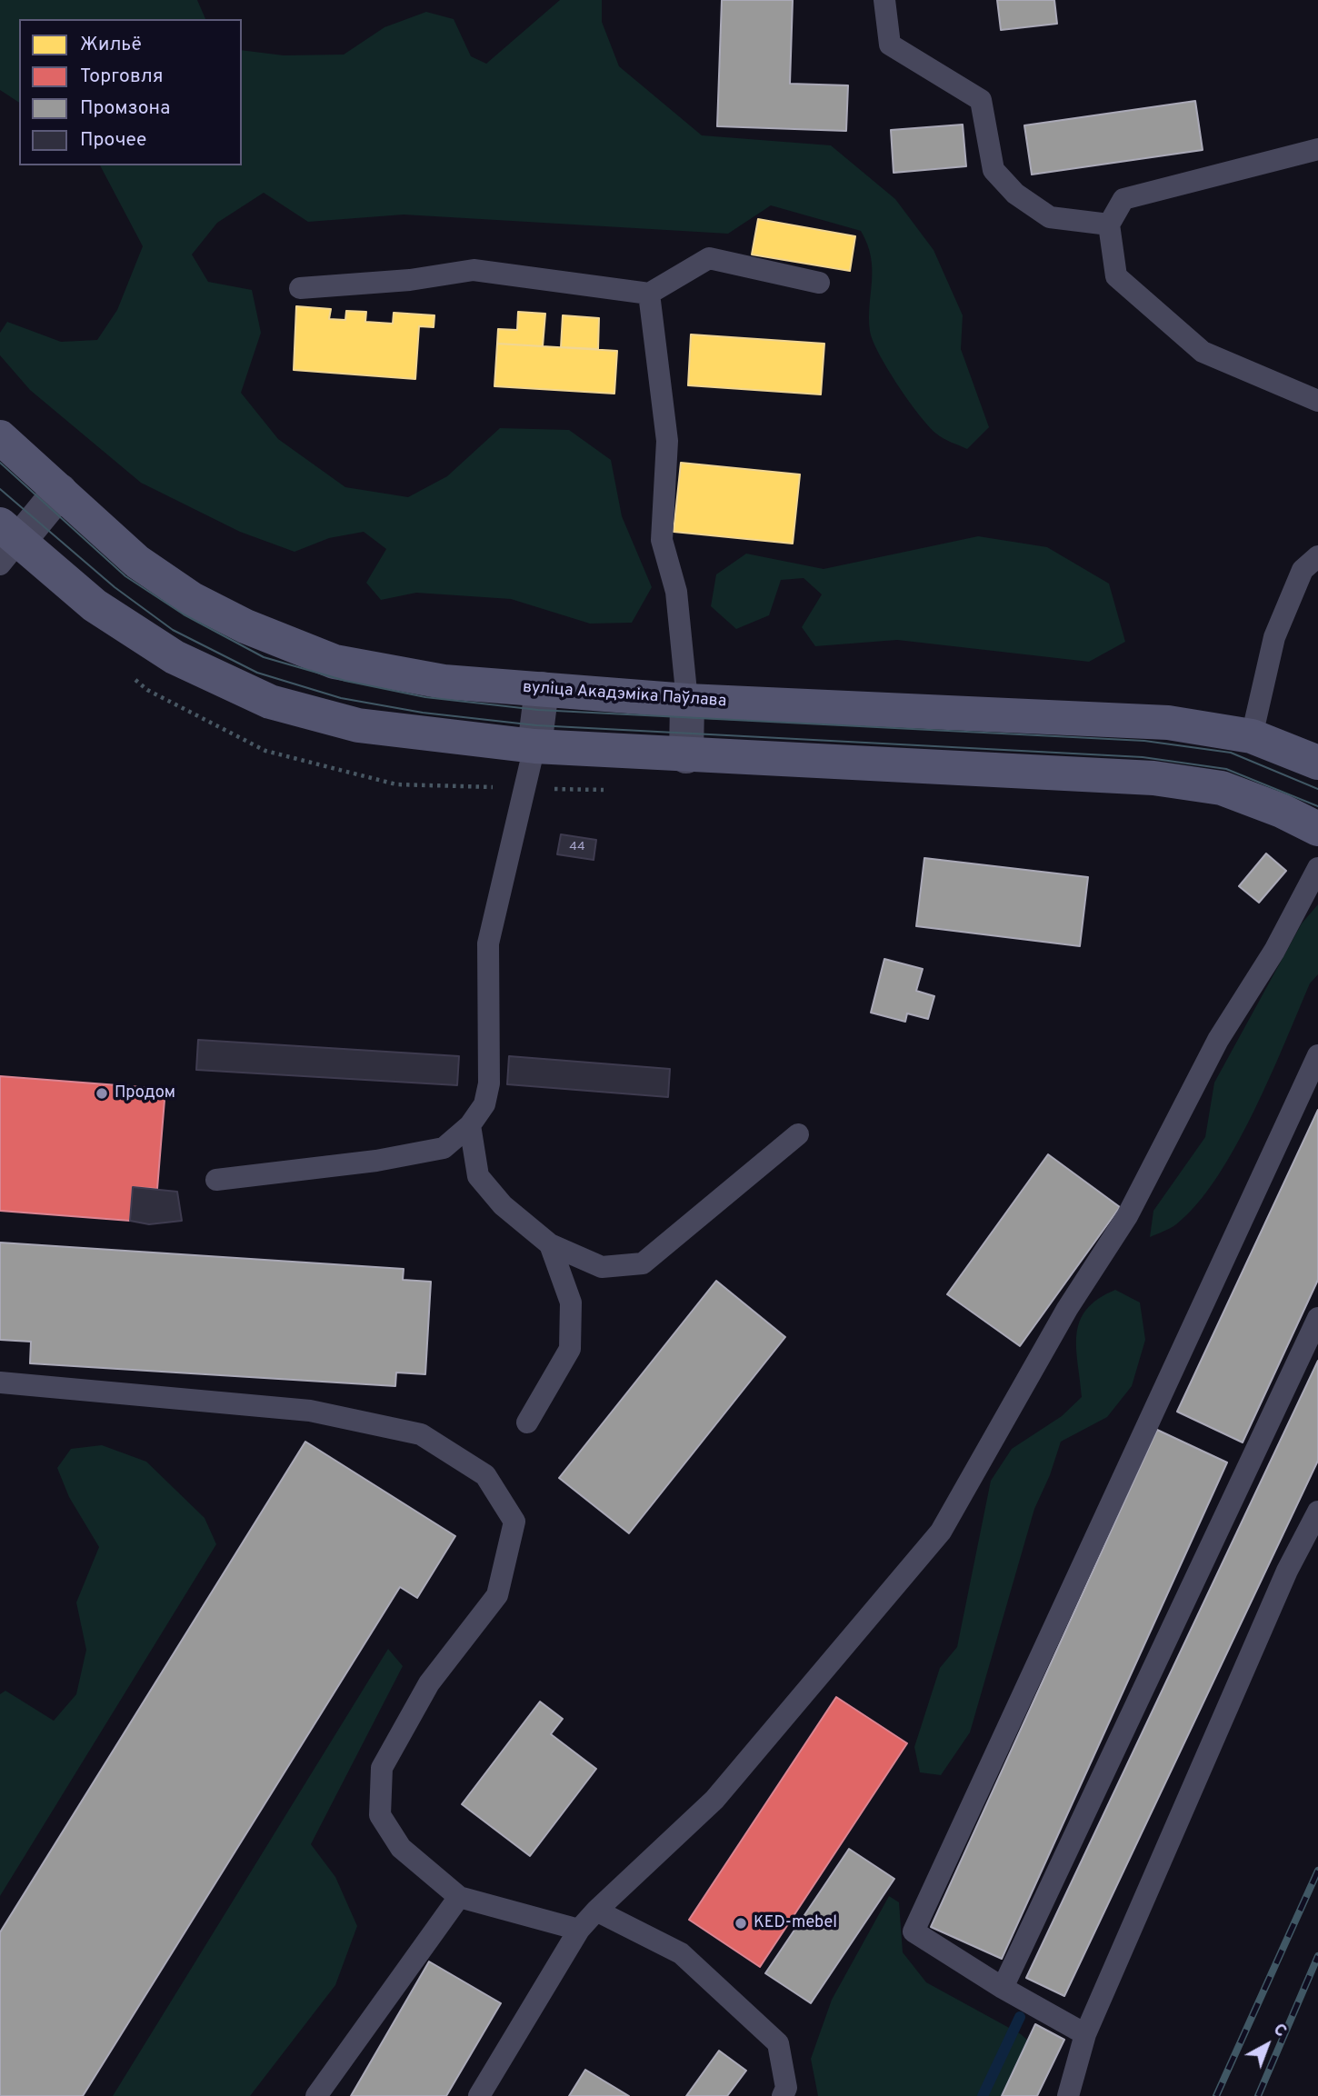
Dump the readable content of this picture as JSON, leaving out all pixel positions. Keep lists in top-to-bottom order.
{
  "streets": {
    "main road": ["вуліца Акадэміка Паўлава"]
  },
  "places": ["Продом", "KED-mebel"],
  "house_numbers": ["44"],
  "legend": [
    "Жильё",
    "Торговля",
    "Промзона",
    "Прочее"
  ],
  "north": "top right"
}
